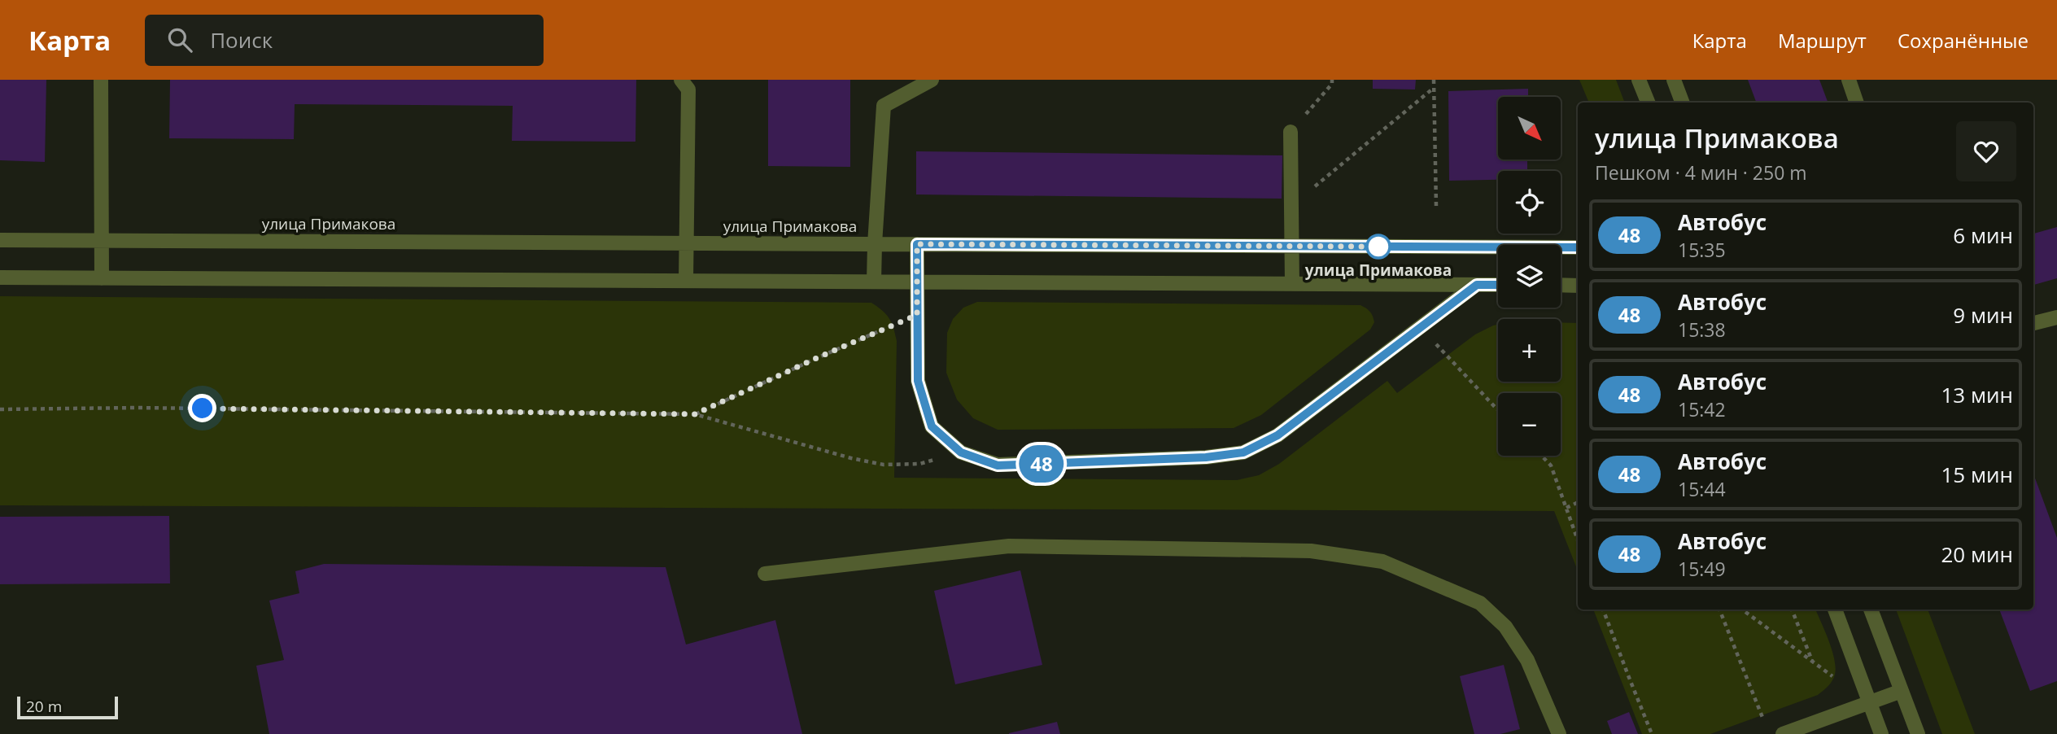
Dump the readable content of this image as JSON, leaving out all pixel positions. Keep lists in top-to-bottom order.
{
  "streets": {
    "street": ["улица Примакова"]
  },
  "places": ["улица Примакова"],
  "lines": ["bus line 48"],
  "scale_bar": "20 m",
  "north": "bottom right",
  "page": {
    "header": "Карта",
    "search": "Поиск",
    "nav": ["Карта", "Маршрут", "Сохранённые"],
    "on_map": "48",
    "map_buttons": ["+", "−"],
    "heading": ["улица Примакова", "Пешком · 4 мин · 250 m"],
    "list": [
      {
        "mark": "48",
        "name": "Автобус",
        "note": "15:35",
        "value": "6 мин"
      },
      {
        "mark": "48",
        "name": "Автобус",
        "note": "15:38",
        "value": "9 мин"
      },
      {
        "mark": "48",
        "name": "Автобус",
        "note": "15:42",
        "value": "13 мин"
      },
      {
        "mark": "48",
        "name": "Автобус",
        "note": "15:44",
        "value": "15 мин"
      },
      {
        "mark": "48",
        "name": "Автобус",
        "note": "15:49",
        "value": "20 мин"
      }
    ],
    "scale": "20 m"
  }
}
